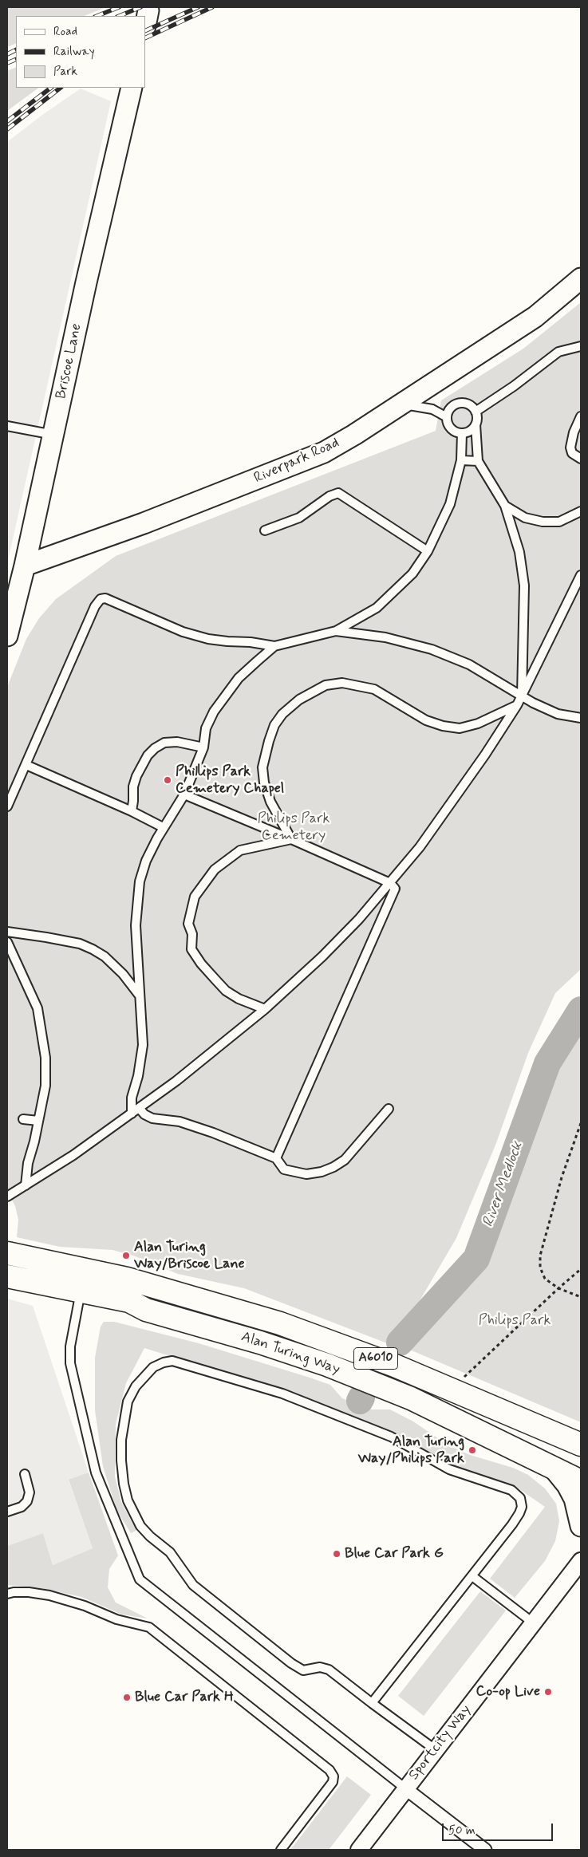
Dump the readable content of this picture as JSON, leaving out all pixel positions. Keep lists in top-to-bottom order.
{
  "streets": {
    "highway": ["Alan Turing Way", "A6010"],
    "street": ["Briscoe Lane", "Riverpark Road", "Sportcity Way"]
  },
  "crossings": [
    ["Briscoe Lane", "Riverpark Road"]
  ],
  "water": ["River Medlock"],
  "parks": ["Philips Park Cemetery", "Philips Park"],
  "places": [
    "Phillips Park Cemetery Chapel",
    "Alan Turing Way/Briscoe Lane",
    "Alan Turing Way/Philips Park",
    "Blue Car Park G",
    "Co-op Live",
    "Blue Car Park H"
  ],
  "legend": ["Road", "Railway", "Park"],
  "scale_bar": "50 m"
}
